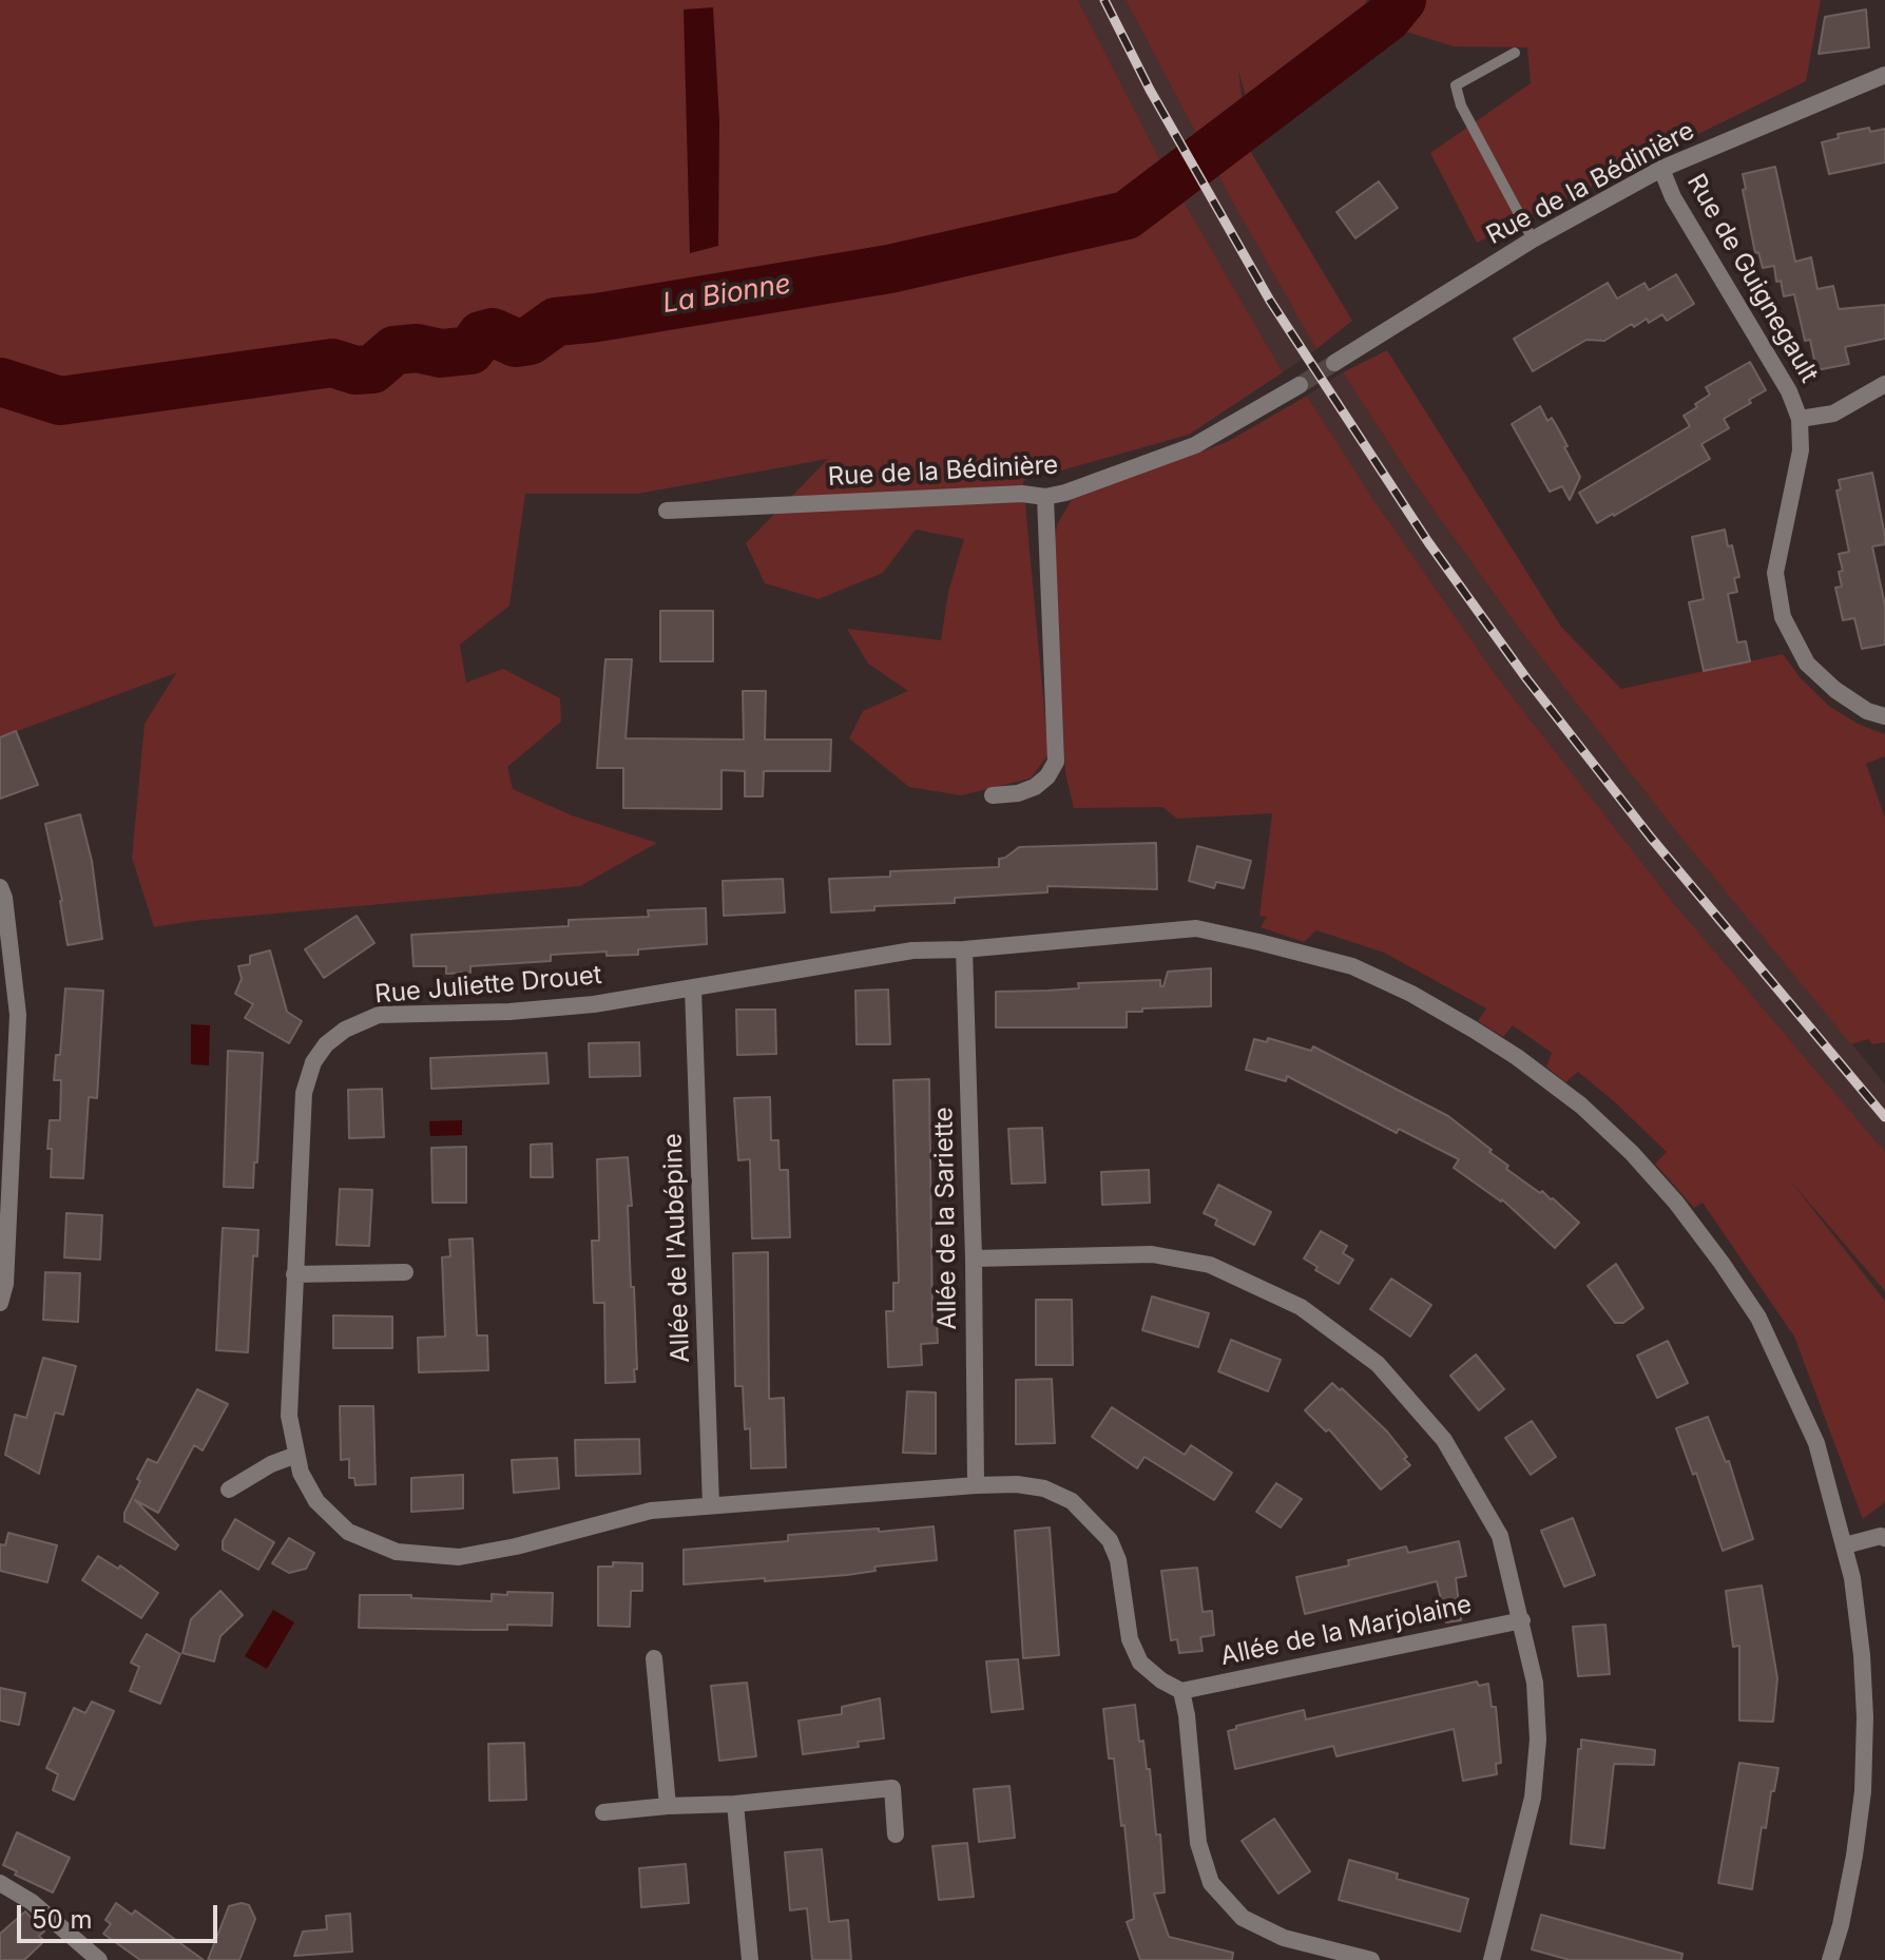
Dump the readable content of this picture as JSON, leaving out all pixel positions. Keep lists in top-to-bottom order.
{
  "streets": {
    "street": [
      "Rue de la Bédinière",
      "Rue de Guignegault",
      "Rue Juliette Drouet",
      "Allée de la Sariette",
      "Allée de l'Aubépine",
      "Allée de la Marjolaine"
    ]
  },
  "crossings": [
    ["Rue de la Bédinière", "Rue de Guignegault"],
    ["Rue Juliette Drouet", "Allée de la Sariette"],
    ["Rue Juliette Drouet", "Allée de l'Aubépine"],
    ["Rue Juliette Drouet", "Allée de la Marjolaine"]
  ],
  "water": ["La Bionne"],
  "scale_bar": "50 m"
}
